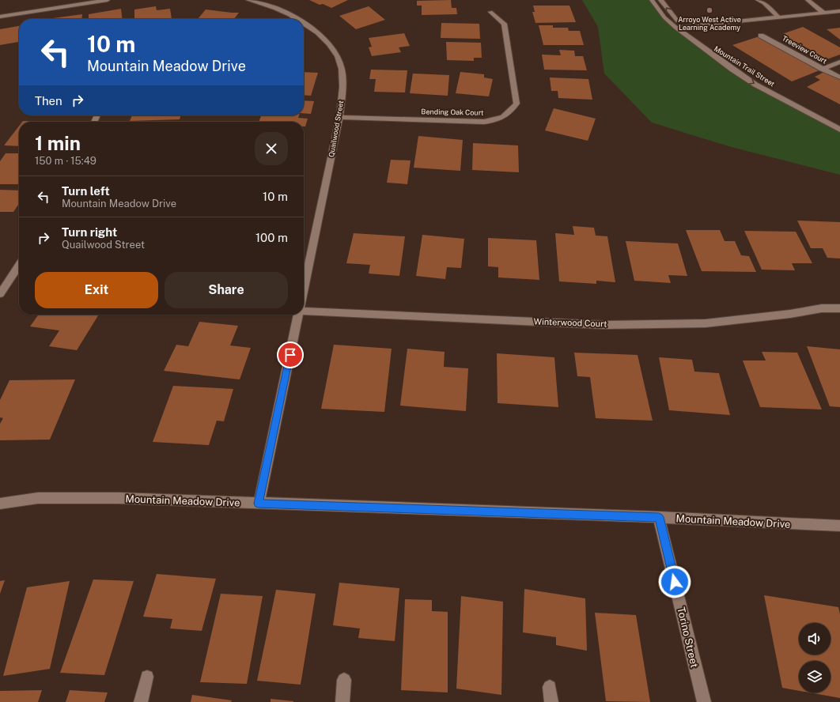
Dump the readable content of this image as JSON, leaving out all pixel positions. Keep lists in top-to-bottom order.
{
  "streets": {
    "street": [
      "Treeview Court",
      "Mountain Trail Street",
      "Bending Oak Court",
      "Quailwood Street",
      "Winterwood Court",
      "Mountain Meadow Drive",
      "Torino Street"
    ]
  },
  "crossings": [
    ["Bending Oak Court", "Quailwood Street"],
    ["Mountain Meadow Drive", "Torino Street"]
  ],
  "places": ["Arroyo West Active Learning Academy"],
  "page": {
    "turn": ["10 m", "Mountain Meadow Drive"],
    "then": "Then",
    "heading": ["1 min", "150 m · 15:49"],
    "list": [
      {
        "name": "Turn left",
        "note": "Mountain Meadow Drive",
        "value": "10 m"
      },
      {
        "name": "Turn right",
        "note": "Quailwood Street",
        "value": "100 m"
      }
    ],
    "buttons": ["Exit", "Share"]
  }
}
